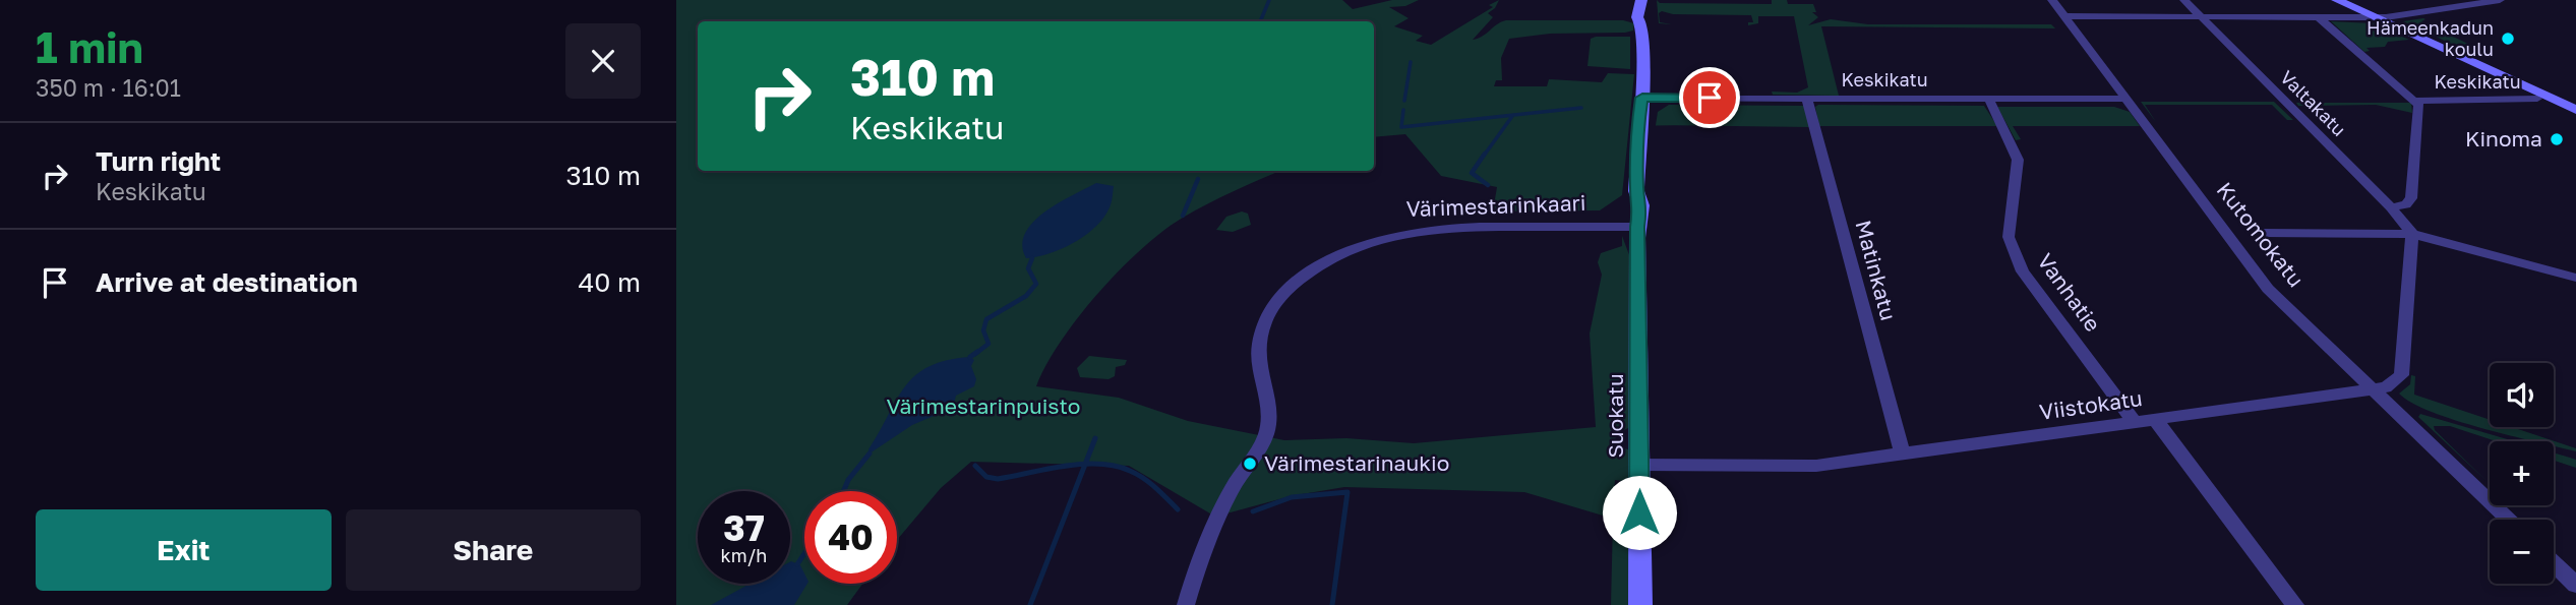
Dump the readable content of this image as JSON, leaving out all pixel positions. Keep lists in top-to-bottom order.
{
  "streets": {
    "street": [
      "Keskikatu",
      "Valtakatu",
      "Värimestarinkaari",
      "Kutomokatu",
      "Matinkatu",
      "Vanhatie",
      "Viistokatu",
      "Suokatu"
    ]
  },
  "crossings": [
    ["Keskikatu", "Kutomokatu"],
    ["Keskikatu", "Matinkatu"],
    ["Keskikatu", "Vanhatie"],
    ["Keskikatu", "Suokatu"],
    ["Valtakatu", "Viistokatu"],
    ["Värimestarinkaari", "Suokatu"],
    ["Kutomokatu", "Viistokatu"],
    ["Matinkatu", "Viistokatu"],
    ["Vanhatie", "Viistokatu"],
    ["Viistokatu", "Suokatu"]
  ],
  "parks": ["Värimestarinpuisto"],
  "places": ["Hämeenkadun koulu", "Kinoma", "Värimestarinaukio"],
  "page": {
    "heading": ["1 min", "350 m · 16:01"],
    "turn": ["310 m", "Keskikatu"],
    "list": [
      {
        "name": "Turn right",
        "note": "Keskikatu",
        "value": "310 m"
      },
      {
        "name": "Arrive at destination",
        "value": "40 m"
      }
    ],
    "map_buttons": ["+", "−"],
    "speed": "37 km/h",
    "limit": "40",
    "buttons": ["Exit", "Share"]
  }
}
